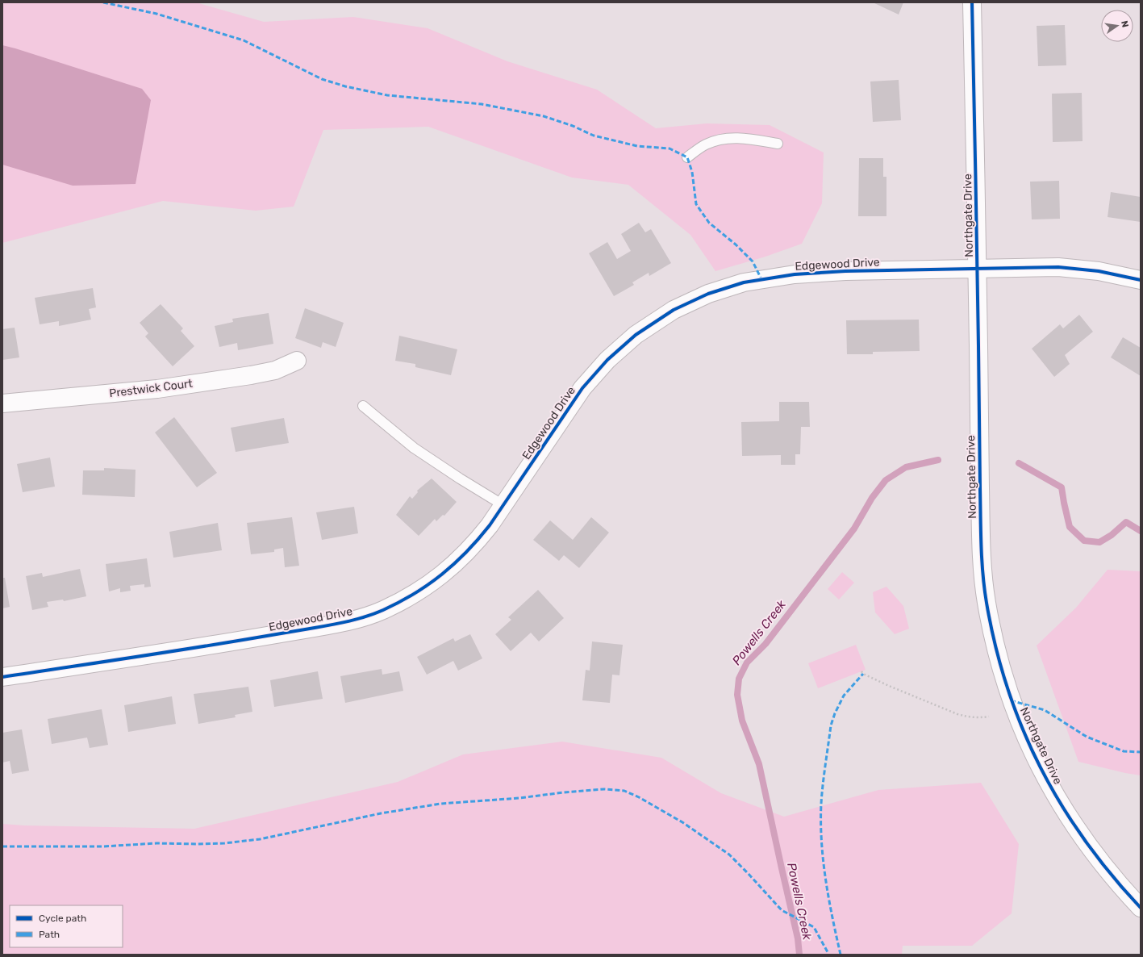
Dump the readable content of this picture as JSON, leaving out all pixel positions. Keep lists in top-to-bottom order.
{
  "streets": {
    "street": ["Northgate Drive", "Edgewood Drive", "Prestwick Court"]
  },
  "crossings": [
    ["Northgate Drive", "Edgewood Drive"]
  ],
  "water": ["Powells Creek"],
  "legend": ["Cycle path", "Path"],
  "north": "right"
}
